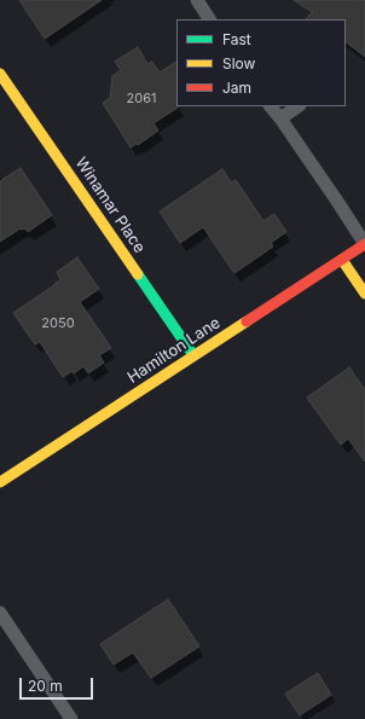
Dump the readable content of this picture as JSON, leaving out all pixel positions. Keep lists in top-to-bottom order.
{
  "streets": {
    "street": ["Winamar Place", "Hamilton Lane"]
  },
  "crossings": [
    ["Winamar Place", "Hamilton Lane"]
  ],
  "house_numbers": ["2061", "2050"],
  "legend": ["Fast", "Slow", "Jam"],
  "scale_bar": "20 m"
}
